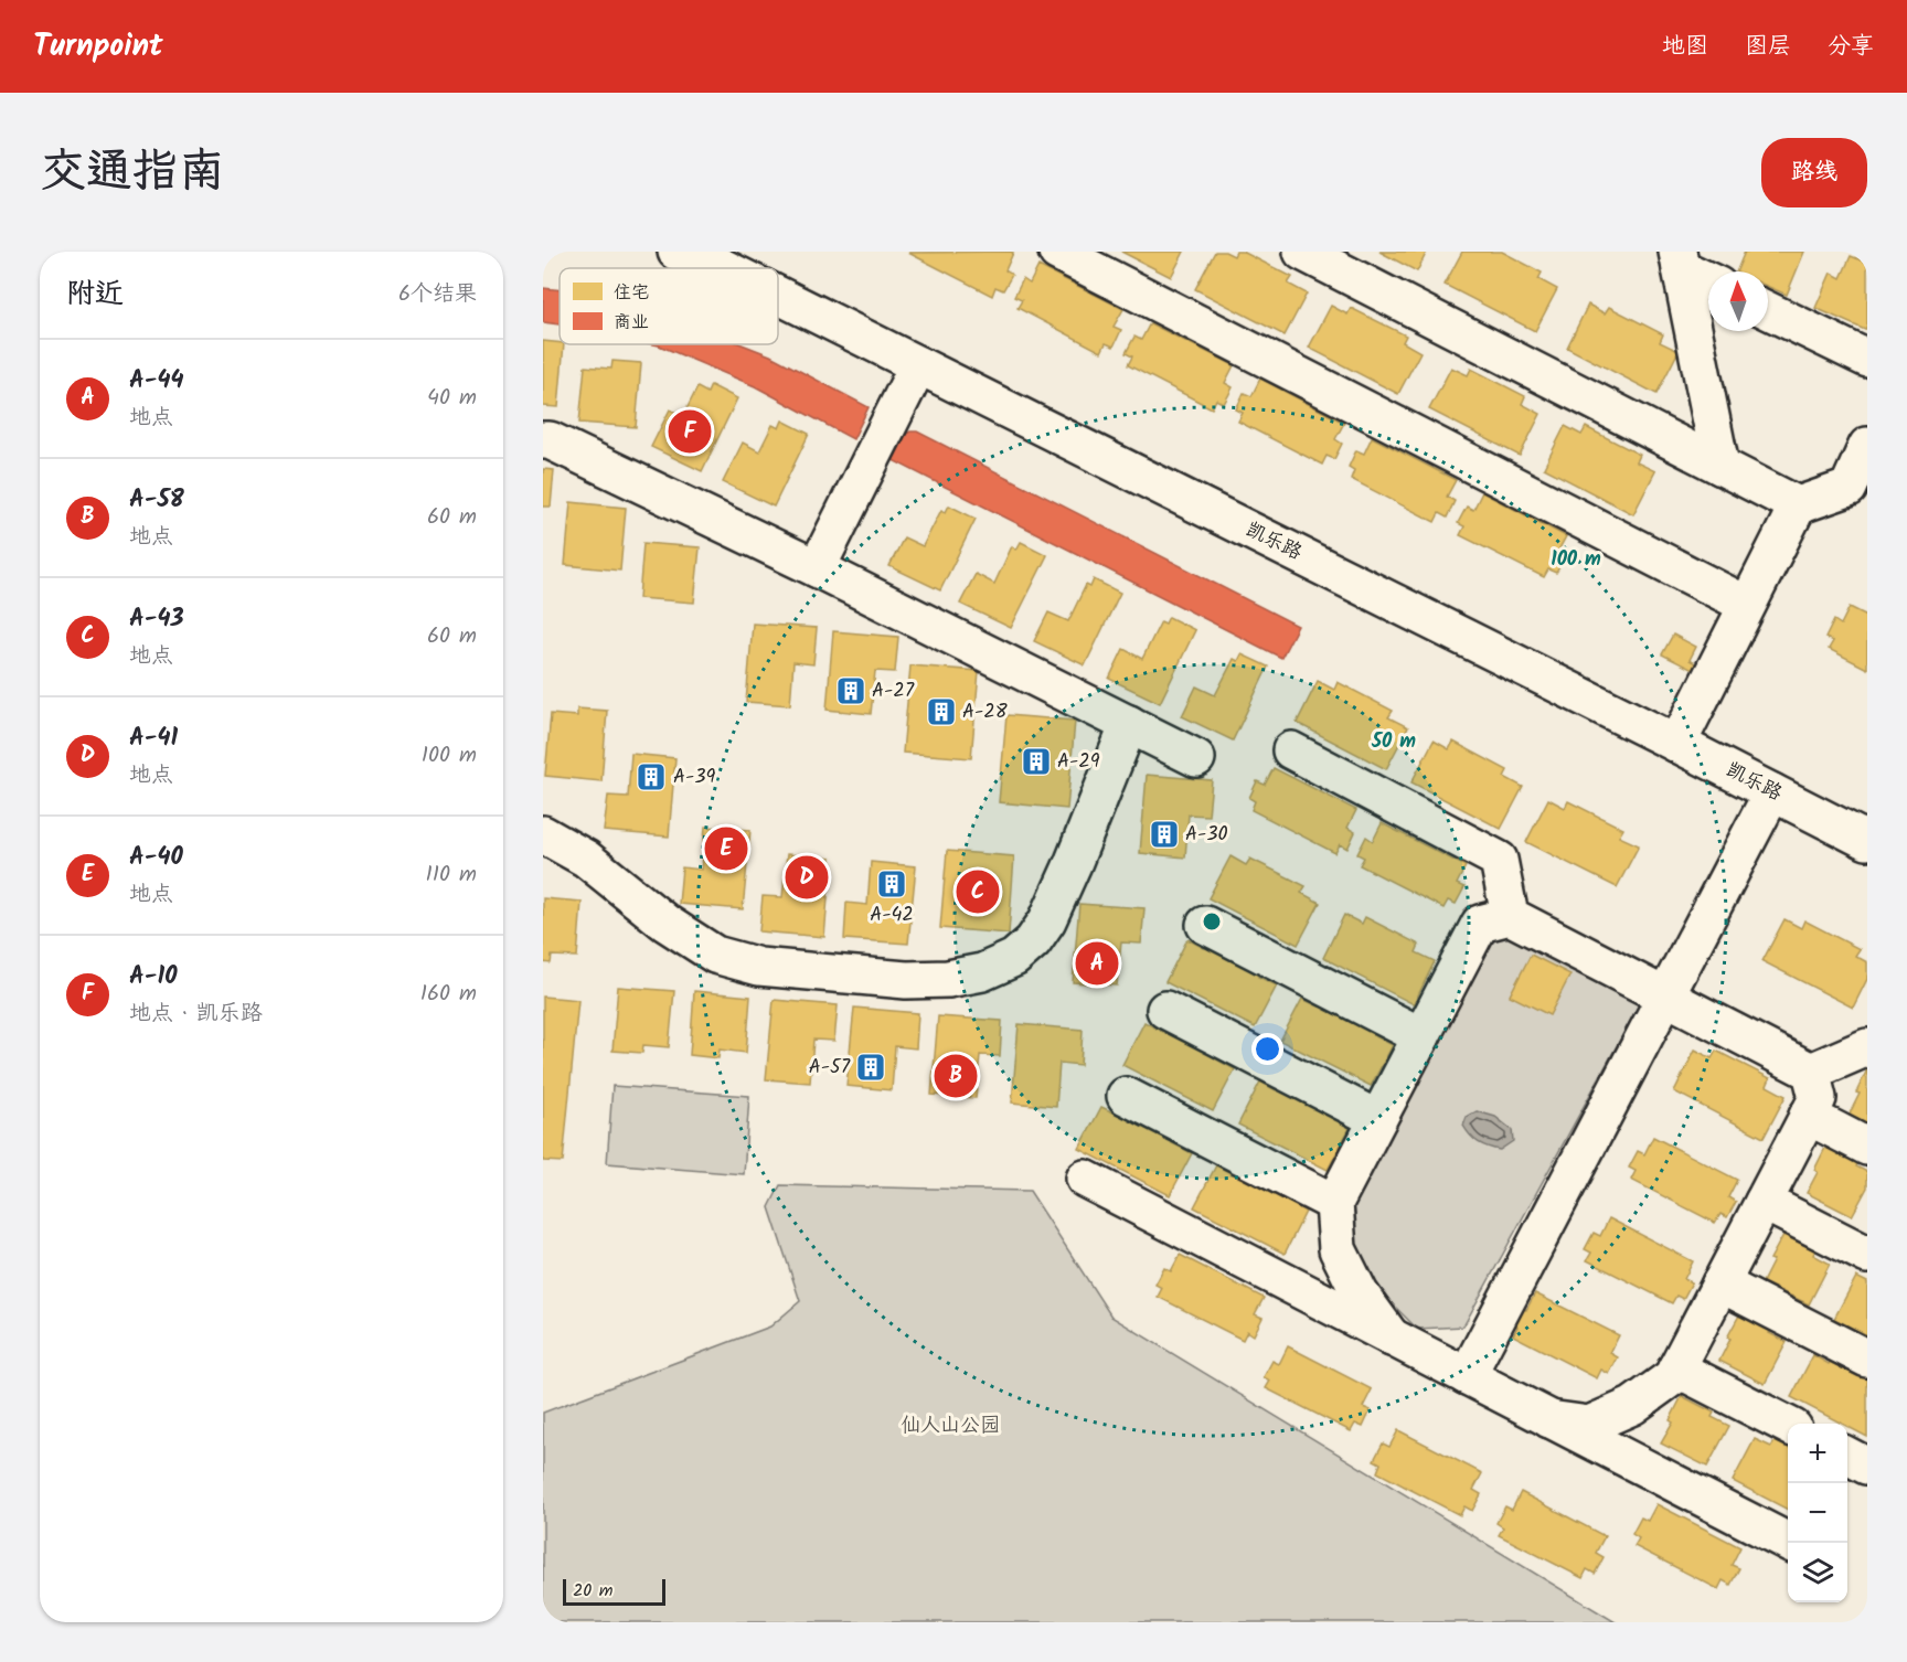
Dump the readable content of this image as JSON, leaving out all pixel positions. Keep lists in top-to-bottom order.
{
  "streets": {
    "street": ["凯乐路"]
  },
  "parks": ["仙人山公园"],
  "places": {
    "building": [
      "A-27",
      "A-28",
      "A-29",
      "A-39",
      "A-30",
      "A-42",
      "A-57"
    ]
  },
  "legend": ["住宅", "商业"],
  "scale_bar": "20 m",
  "north": "top",
  "page": {
    "header": "Turnpoint",
    "nav": ["地图", "图层", "分享"],
    "title": "交通指南",
    "buttons": "路线",
    "heading": ["附近", "6个结果"],
    "list": [
      {
        "mark": "A",
        "name": "A-44",
        "note": "地点",
        "value": "40 m"
      },
      {
        "mark": "B",
        "name": "A-58",
        "note": "地点",
        "value": "60 m"
      },
      {
        "mark": "C",
        "name": "A-43",
        "note": "地点",
        "value": "60 m"
      },
      {
        "mark": "D",
        "name": "A-41",
        "note": "地点",
        "value": "100 m"
      },
      {
        "mark": "E",
        "name": "A-40",
        "note": "地点",
        "value": "110 m"
      },
      {
        "mark": "F",
        "name": "A-10",
        "note": "地点 · 凯乐路",
        "value": "160 m"
      }
    ],
    "pins": [
      "F",
      "E",
      "D",
      "C",
      "A",
      "B"
    ],
    "map_buttons": ["+", "−"],
    "scale": "20 m"
  },
  "rings": ["100 m", "50 m"]
}
